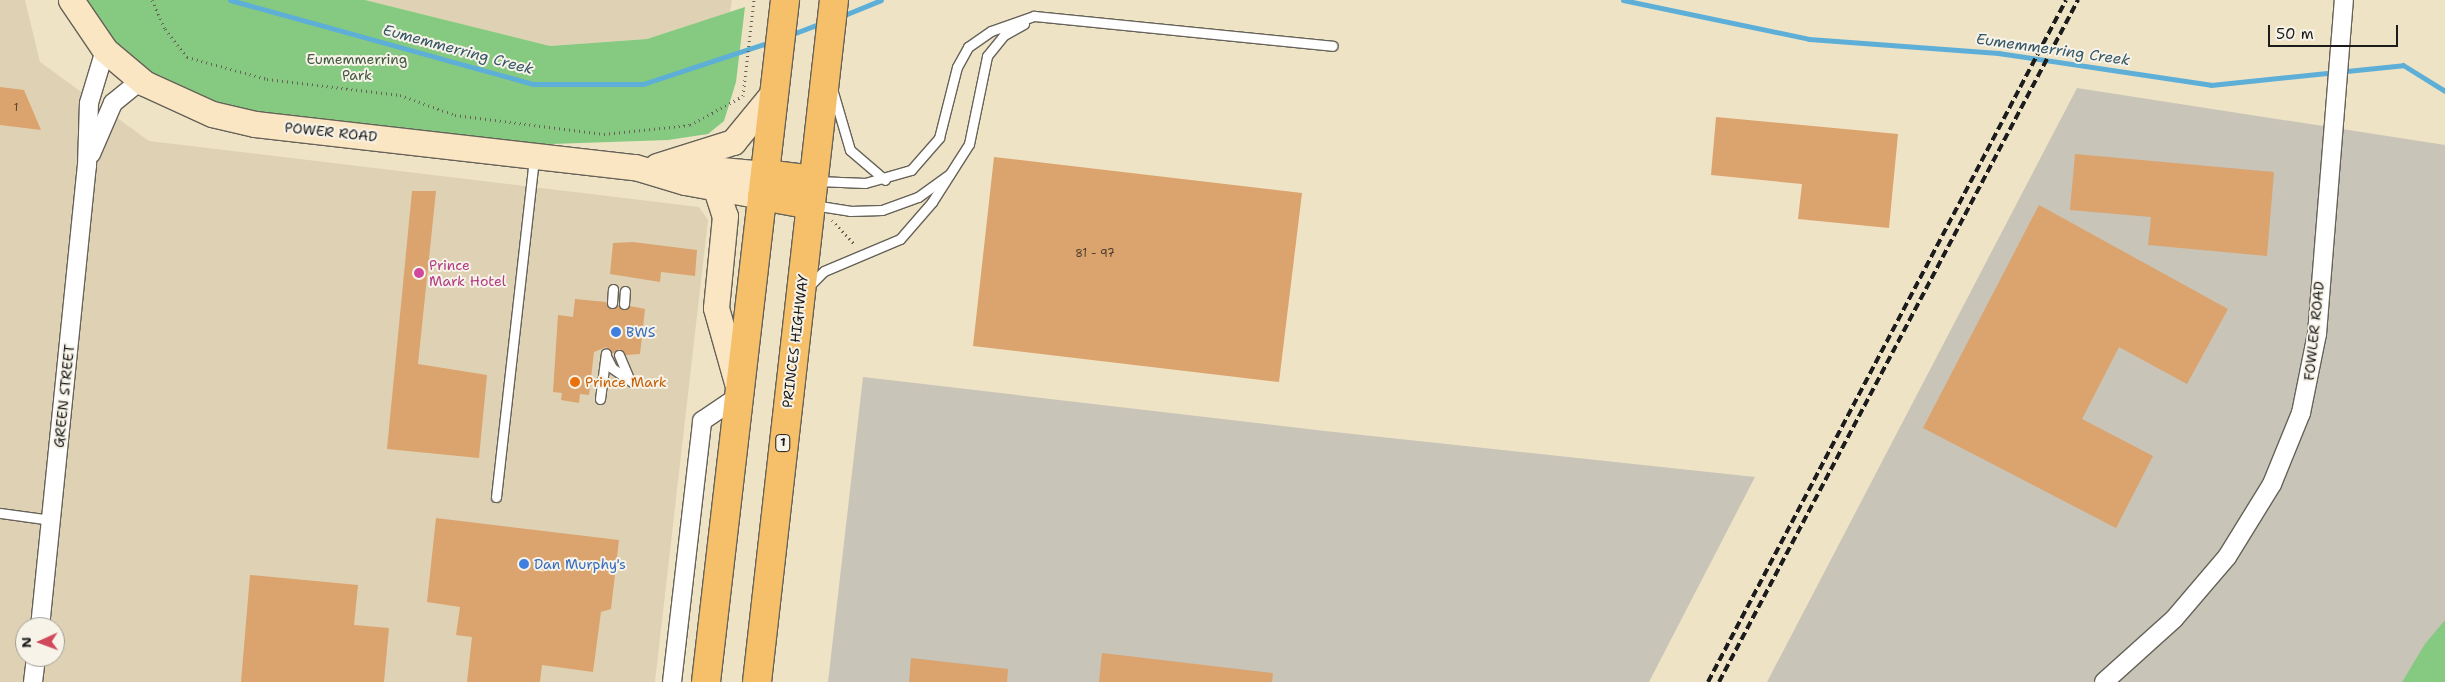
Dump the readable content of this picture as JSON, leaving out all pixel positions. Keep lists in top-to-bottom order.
{
  "streets": {
    "highway": ["PRINCES HIGHWAY", "1"],
    "main road": ["POWER ROAD"],
    "street": ["FOWLER ROAD", "GREEN STREET"]
  },
  "crossings": [
    ["POWER ROAD", "GREEN STREET"]
  ],
  "water": ["Eumemmerring Creek"],
  "parks": ["Eumemmerring Park"],
  "places": [
    "Prince Mark Hotel",
    "BWS",
    "Prince Mark",
    "Dan Murphy's"
  ],
  "house_numbers": ["1", "81 - 97"],
  "scale_bar": "50 m",
  "north": "left"
}
